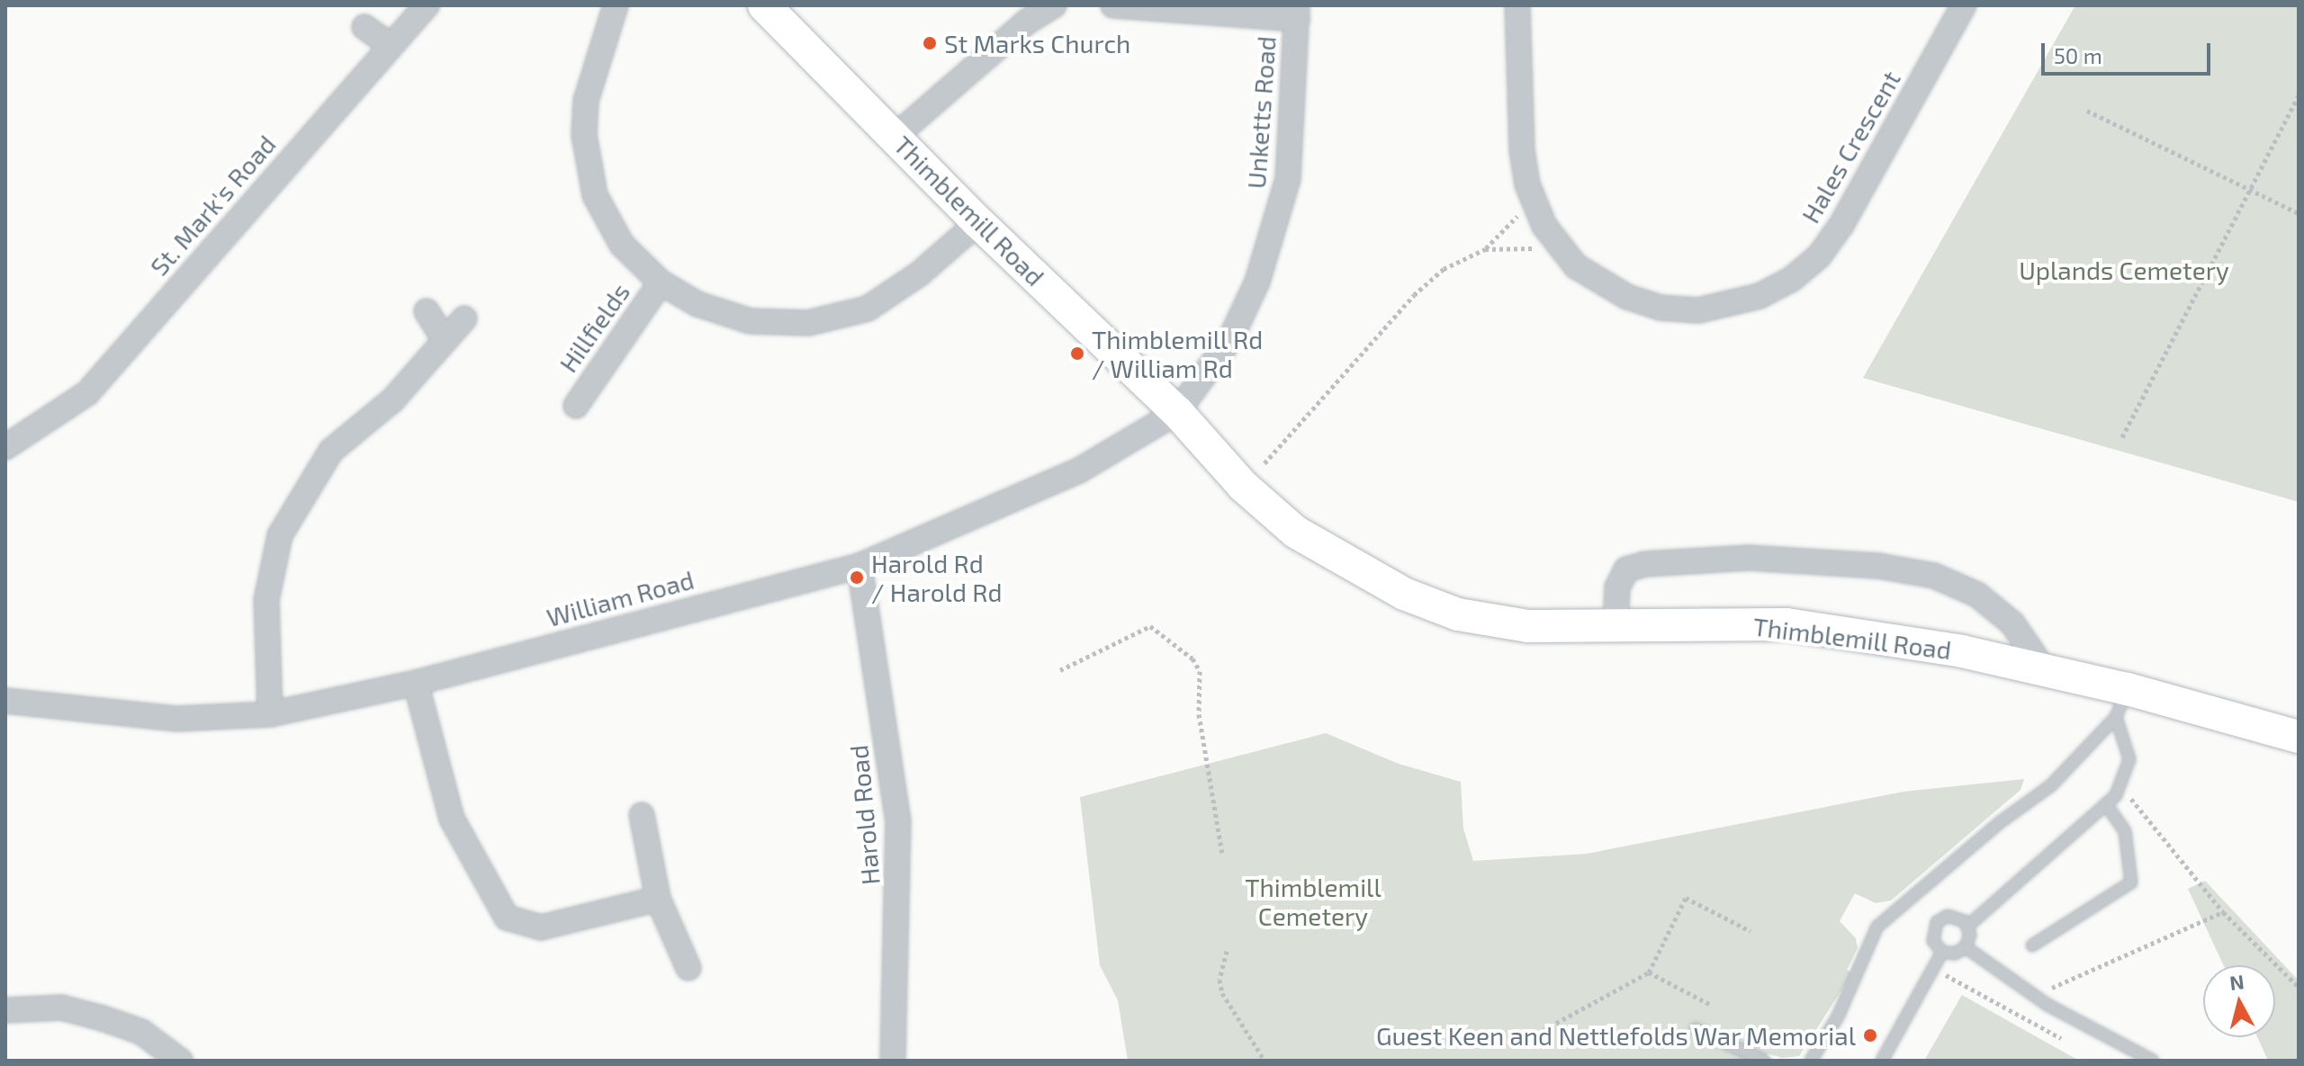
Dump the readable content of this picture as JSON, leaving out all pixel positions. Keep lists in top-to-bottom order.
{
  "streets": {
    "main road": ["Thimblemill Road"],
    "street": [
      "Unketts Road",
      "Hales Crescent",
      "St. Mark's Road",
      "Hillfields",
      "William Road",
      "Harold Road"
    ]
  },
  "crossings": [
    ["Unketts Road", "Thimblemill Road"],
    ["Unketts Road", "William Road"],
    ["Thimblemill Road", "Hillfields"],
    ["Thimblemill Road", "William Road"],
    ["William Road", "Harold Road"]
  ],
  "parks": ["Uplands Cemetery", "Thimblemill Cemetery"],
  "places": [
    "St Marks Church",
    "Thimblemill Rd / William Rd",
    "Harold Rd / Harold Rd",
    "Guest Keen and Nettlefolds War Memorial"
  ],
  "scale_bar": "50 m",
  "north": "top"
}
